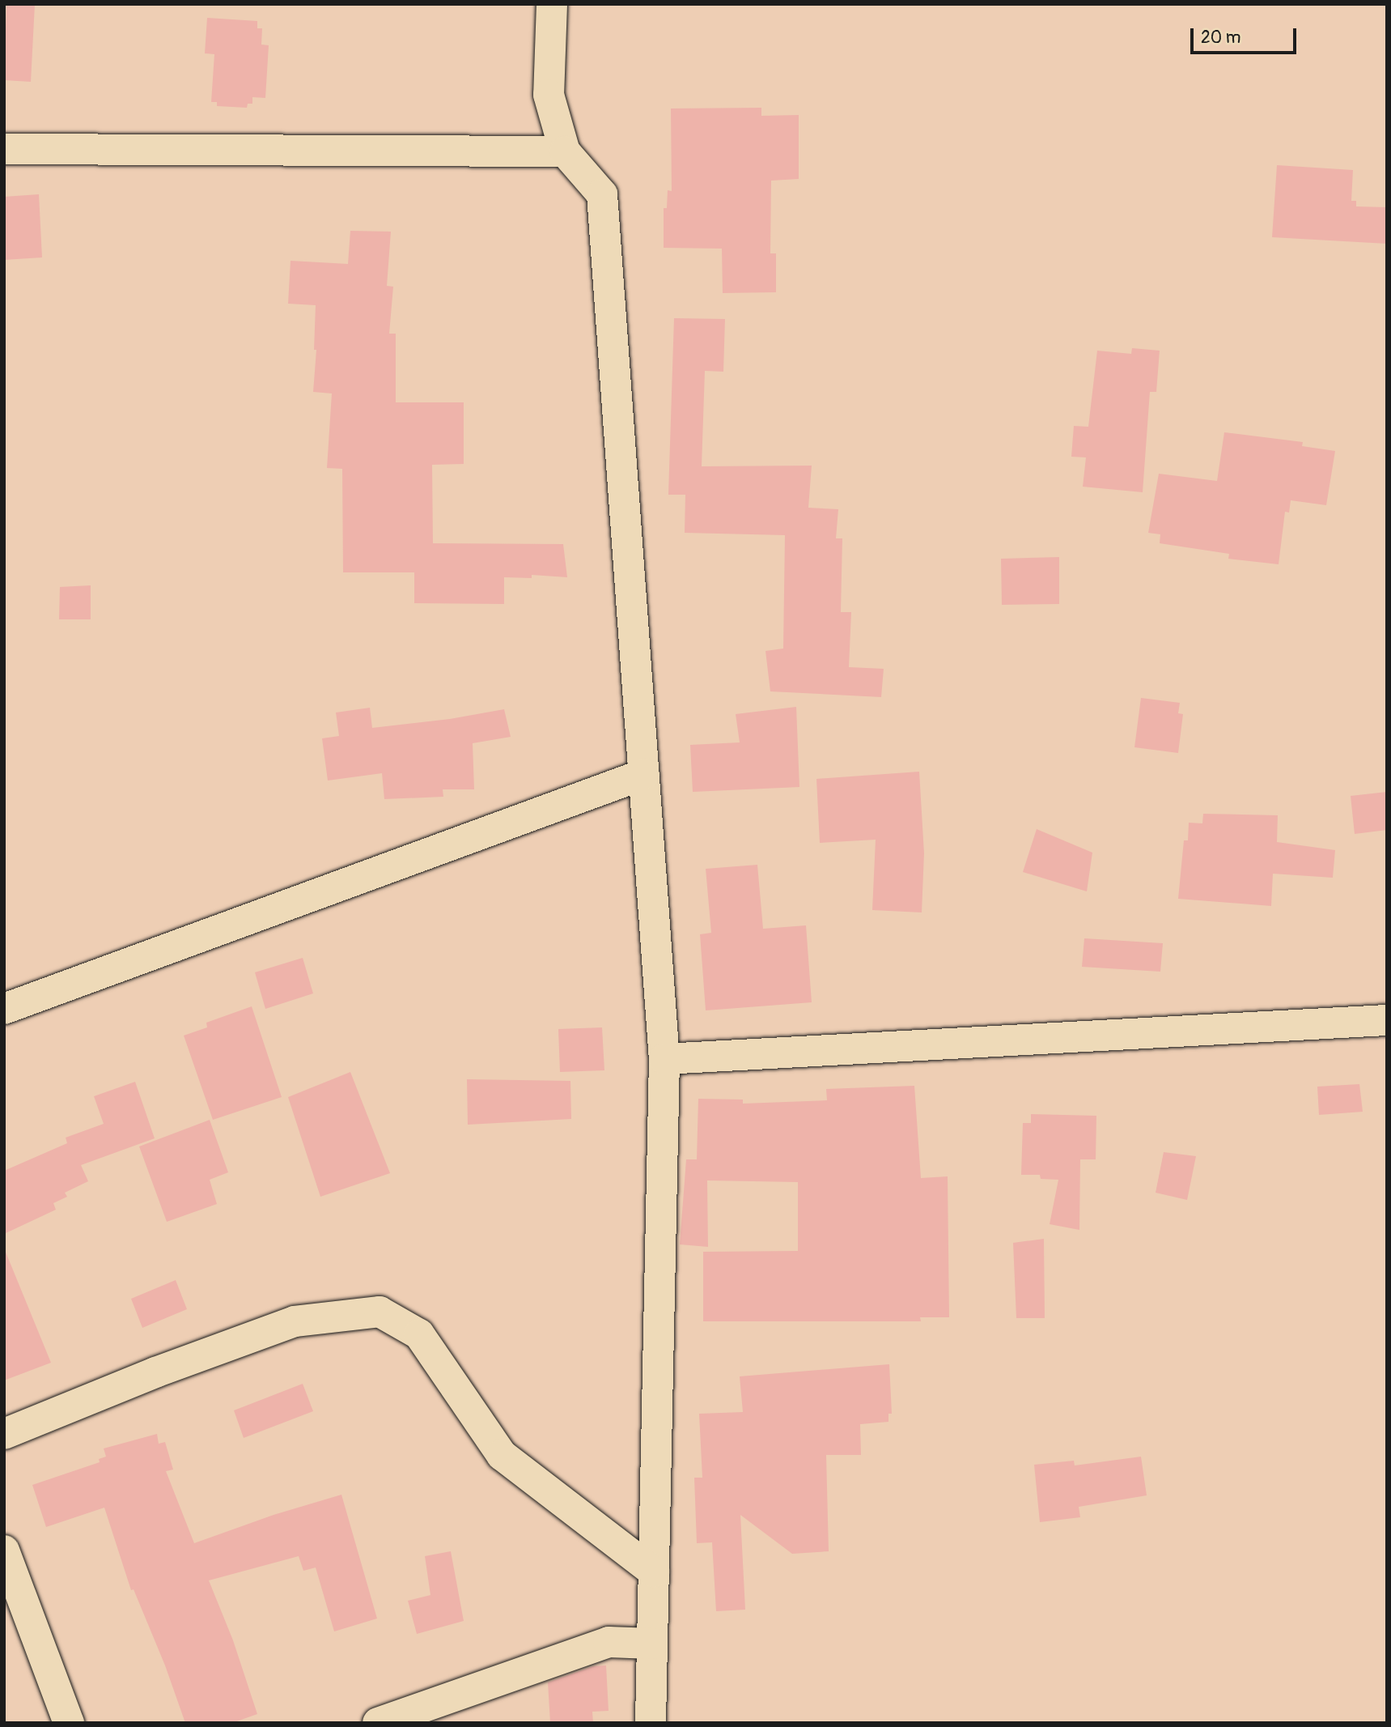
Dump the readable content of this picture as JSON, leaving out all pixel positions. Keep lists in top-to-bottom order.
{
  "scale_bar": "20 m"
}
